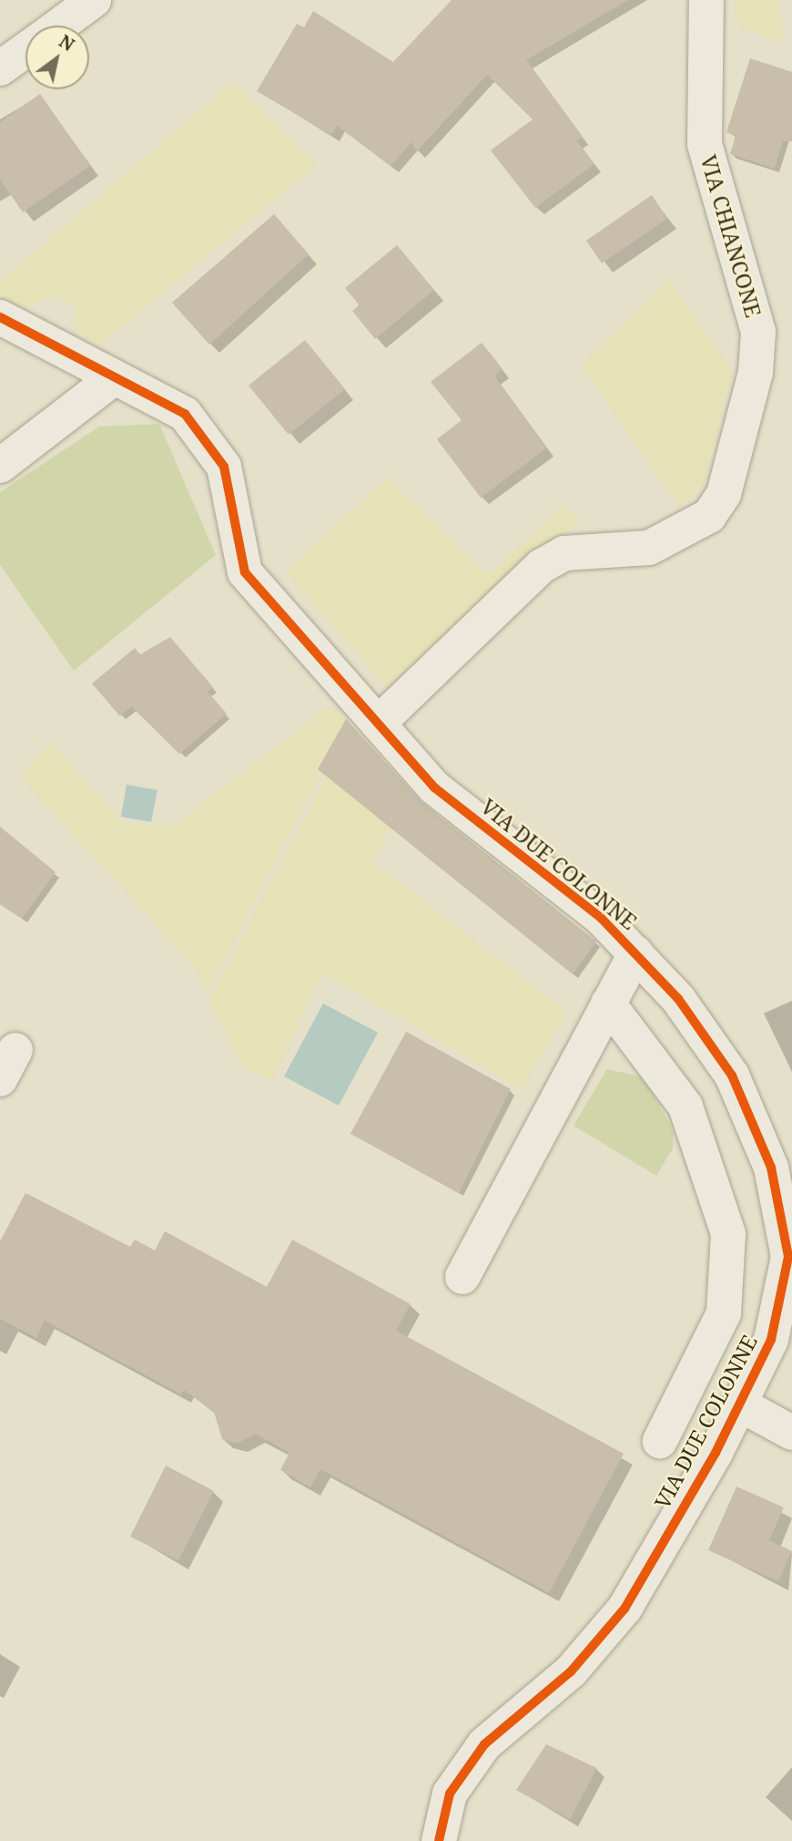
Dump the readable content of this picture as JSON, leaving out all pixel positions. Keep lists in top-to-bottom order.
{
  "streets": {
    "street": ["VIA CHIANCONE", "VIA DUE COLONNE"]
  },
  "crossings": [
    ["VIA CHIANCONE", "VIA DUE COLONNE"]
  ],
  "north": "top right"
}
